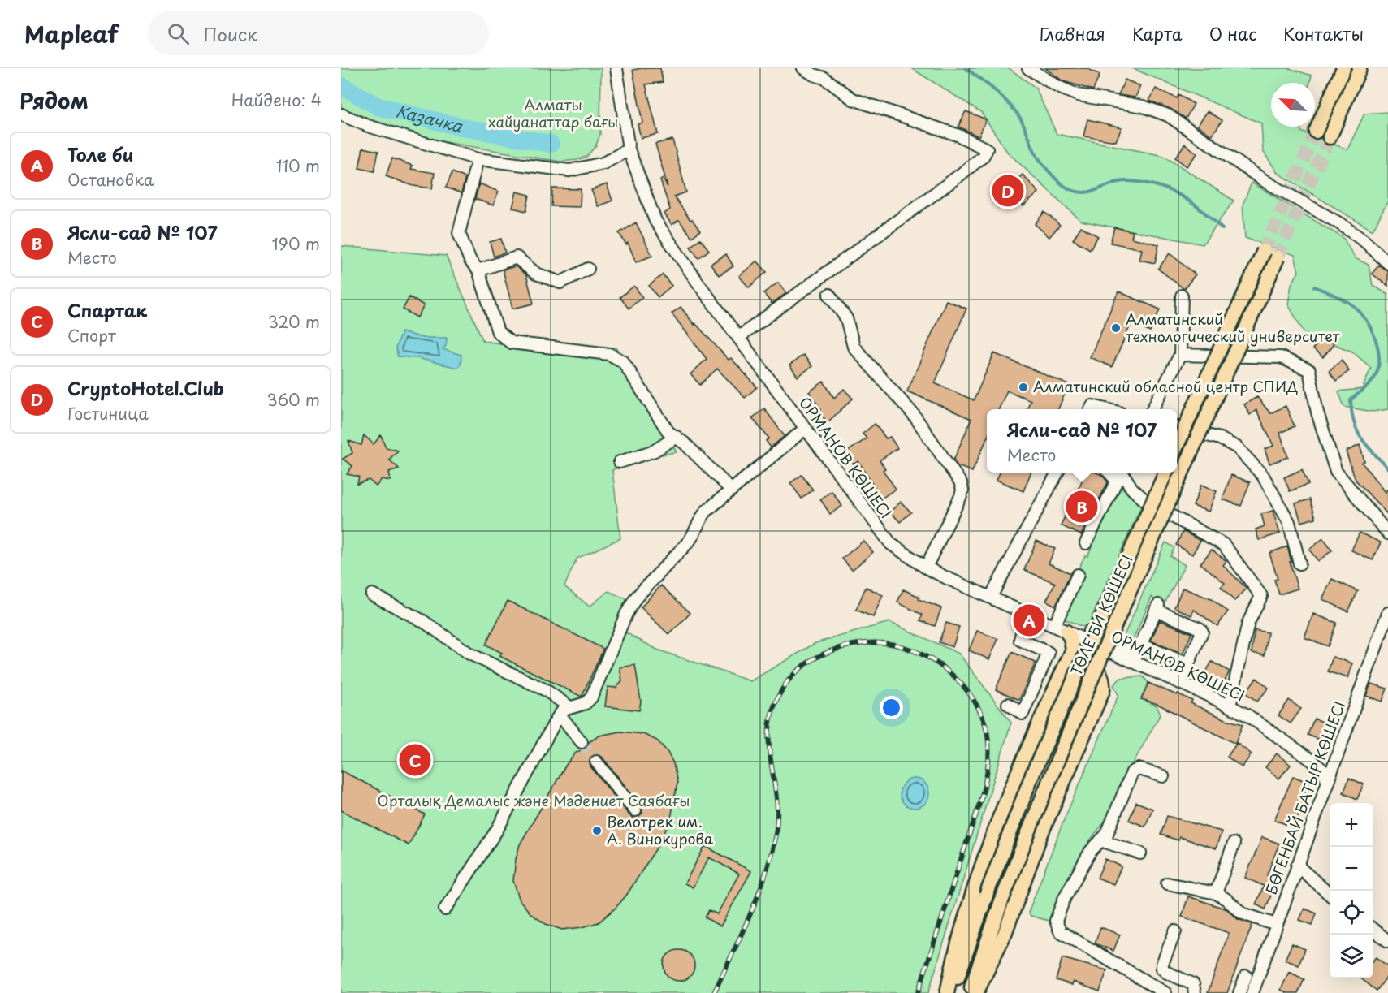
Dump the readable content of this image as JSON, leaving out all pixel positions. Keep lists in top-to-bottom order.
{
  "streets": {
    "main road": ["ТӨЛЕ БИ КӨШЕСІ"],
    "street": ["ОРМАНОВ КӨШЕСІ", "БӨГЕНБАЙ БАТЫР КӨШЕСІ"]
  },
  "crossings": [
    ["ОРМАНОВ КӨШЕСІ", "БӨГЕНБАЙ БАТЫР КӨШЕСІ"]
  ],
  "water": ["Казачка"],
  "parks": ["Алматы хайуанаттар бағы", "Орталық Демалыс және Мәдениет Саябағы"],
  "places": ["Алматинский технологический университет", "Алматинский обласной центр СПИД", "Велотрек им. А. Винокурова"],
  "north": "top left",
  "page": {
    "header": "Mapleaf",
    "search": "Поиск",
    "nav": [
      "Главная",
      "Карта",
      "О нас",
      "Контакты"
    ],
    "heading": ["Рядом", "Найдено: 4"],
    "list": [
      {
        "mark": "A",
        "name": "Толе би",
        "note": "Остановка",
        "value": "110 m"
      },
      {
        "mark": "B",
        "name": "Ясли-сад № 107",
        "note": "Место",
        "value": "190 m"
      },
      {
        "mark": "C",
        "name": "Спартак",
        "note": "Спорт",
        "value": "320 m"
      },
      {
        "mark": "D",
        "name": "CryptoHotel.Club",
        "note": "Гостиница",
        "value": "360 m"
      }
    ],
    "pins": [
      "D",
      "B",
      "A",
      "C"
    ],
    "popup": ["Ясли-сад № 107", "Место"],
    "map_buttons": ["+", "−"]
  }
}
